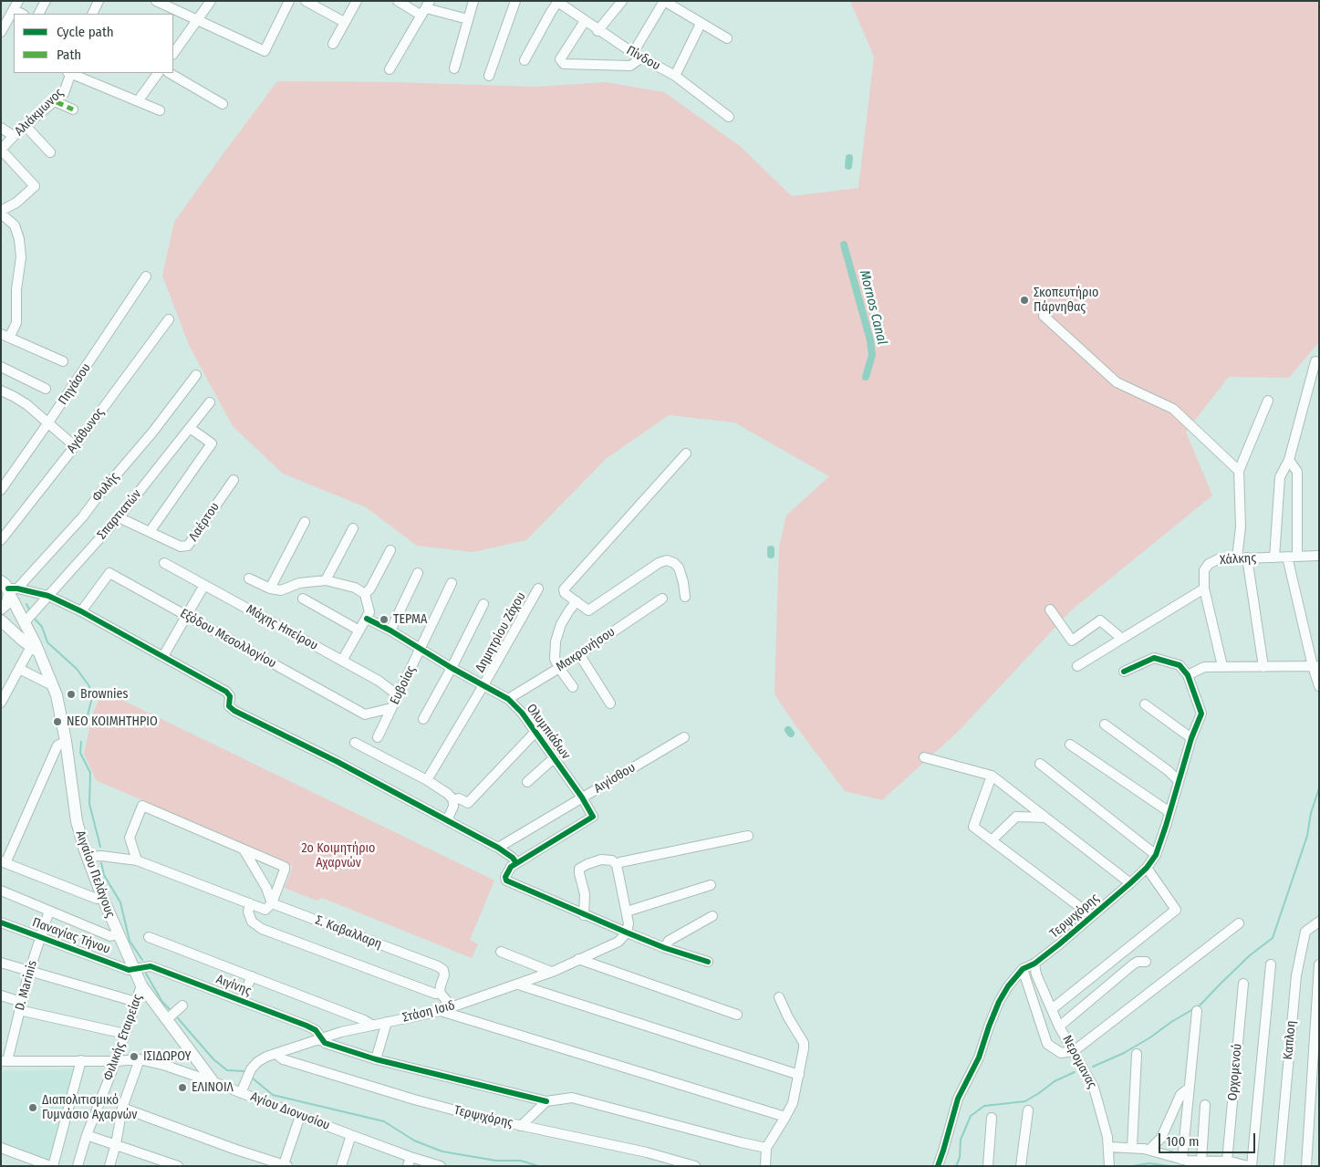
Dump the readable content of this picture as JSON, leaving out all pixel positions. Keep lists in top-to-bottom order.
{
  "streets": {
    "main road": ["Αιγαίου Πελάγους"],
    "street": [
      "Πίνδου",
      "Αλιάκμωνος",
      "Πηγάσου",
      "Αγάθωνος",
      "Φυλής",
      "Σπαρτιατών",
      "Λαέρτου",
      "Χάλκης",
      "Μάχης Ηπείρου",
      "Δημητρίου Ζάχου",
      "Εξόδου Μεσολλογίου",
      "Μακρονήσου",
      "Ευβοίας",
      "Ολυμπιάδων",
      "Αιγίσθου",
      "Τερψιχόρης",
      "Σ. Καβαλλαρη",
      "Παναγίας Τήνου",
      "D. Marinis",
      "Αιγίνης",
      "Στάση Ισιδ",
      "Φιλικής Εταιρείας",
      "Καπλοη",
      "Νερομανας",
      "Ορχομενού",
      "Αγίου Διονυσίου"
    ]
  },
  "crossings": [
    ["Φυλής", "Αιγαίου Πελάγους"],
    ["Σπαρτιατών", "Λαέρτου"],
    ["Σπαρτιατών", "Αιγαίου Πελάγους"],
    ["Μάχης Ηπείρου", "Ευβοίας"],
    ["Δημητρίου Ζάχου", "Ολυμπιάδων"],
    ["Εξόδου Μεσολλογίου", "Ευβοίας"],
    ["Μακρονήσου", "Ολυμπιάδων"],
    ["Ευβοίας", "Ολυμπιάδων"],
    ["Ολυμπιάδων", "Αιγίσθου"],
    ["Αιγαίου Πελάγους", "Παναγίας Τήνου"],
    ["Αιγαίου Πελάγους", "Αιγίνης"],
    ["Αιγαίου Πελάγους", "Φιλικής Εταιρείας"],
    ["Αιγαίου Πελάγους", "Αγίου Διονυσίου"],
    ["Τερψιχόρης", "Στάση Ισιδ"],
    ["Τερψιχόρης", "Νερομανας"],
    ["Παναγίας Τήνου", "D. Marinis"],
    ["Παναγίας Τήνου", "Αιγίνης"],
    ["D. Marinis", "Αγίου Διονυσίου"],
    ["Αιγίνης", "Στάση Ισιδ"],
    ["Στάση Ισιδ", "Αγίου Διονυσίου"],
    ["Φιλικής Εταιρείας", "Αγίου Διονυσίου"]
  ],
  "water": ["Mornos Canal"],
  "parks": ["2ο Κοιμητήριο Αχαρνών"],
  "places": [
    "Σκοπευτήριο Πάρνηθας",
    "ΤΕΡΜΑ",
    "Brownies",
    "ΝΕΟ ΚΟΙΜΗΤΗΡΙΟ",
    "ΙΣΙΔΩΡΟΥ",
    "ΕΛΙΝΟΙΛ",
    "Διαπολιτισμικό Γυμνάσιο Αχαρνών"
  ],
  "legend": ["Cycle path", "Path"],
  "scale_bar": "100 m"
}
